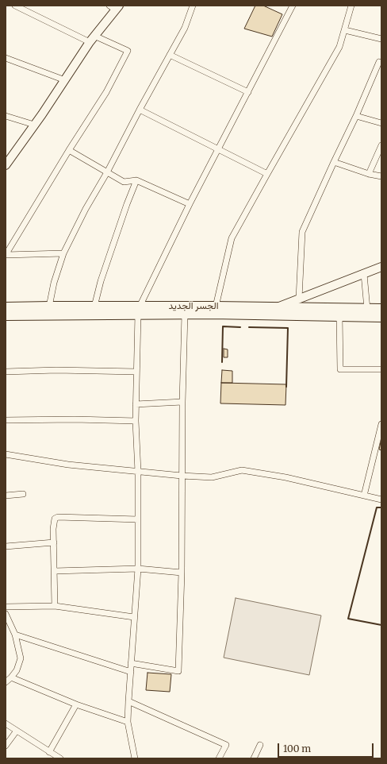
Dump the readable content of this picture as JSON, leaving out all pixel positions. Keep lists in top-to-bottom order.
{
  "streets": {
    "main road": ["الجسر الجديد"]
  },
  "scale_bar": "100 m"
}
